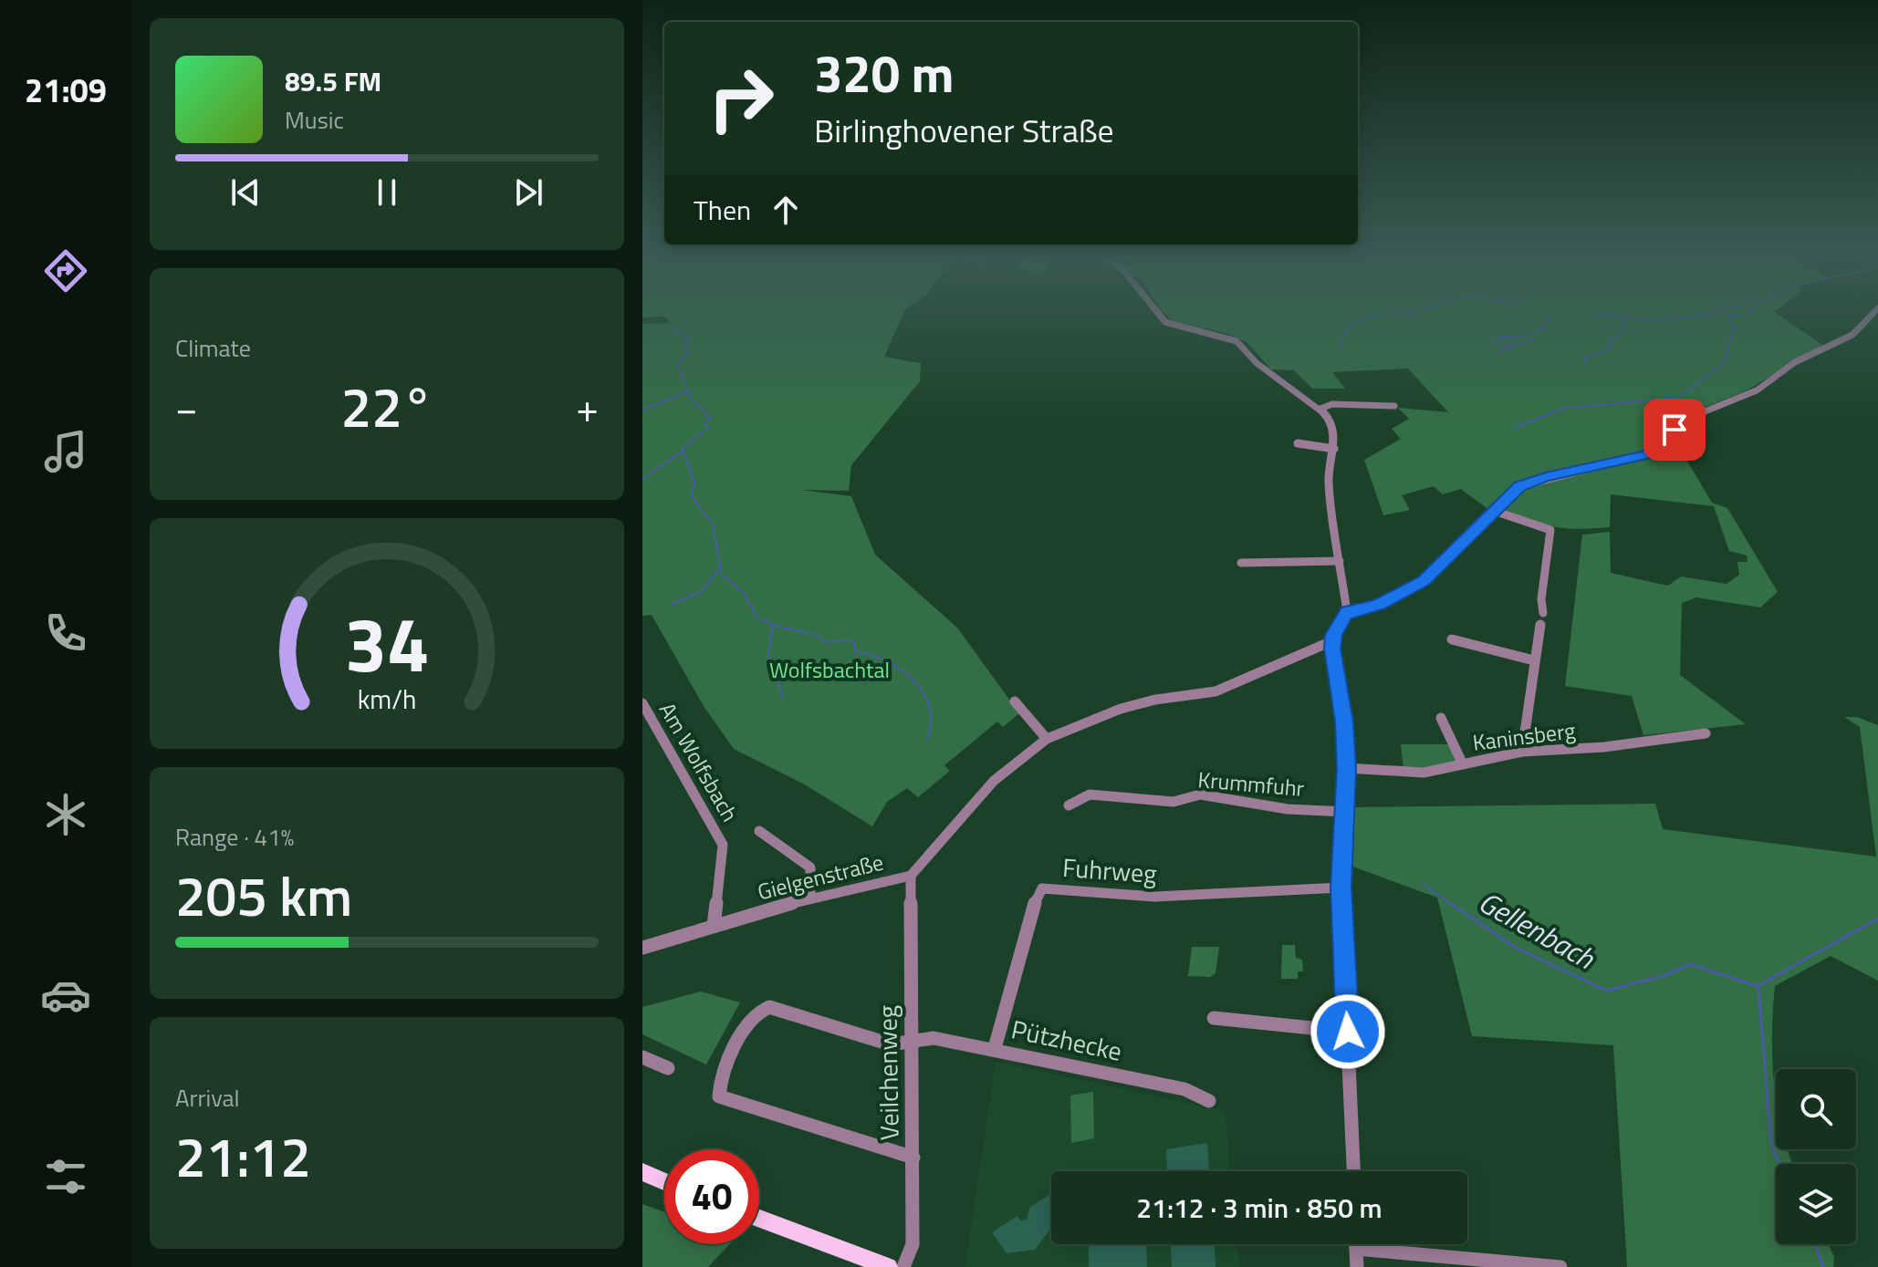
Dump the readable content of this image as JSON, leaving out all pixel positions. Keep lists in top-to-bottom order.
{
  "streets": {
    "street": [
      "Kaninsberg",
      "Am Wolfsbach",
      "Krummfuhr",
      "Fuhrweg",
      "Gielgenstraße",
      "Pützhecke",
      "Veilchenweg"
    ]
  },
  "crossings": [
    ["Am Wolfsbach", "Gielgenstraße"],
    ["Fuhrweg", "Pützhecke"],
    ["Gielgenstraße", "Veilchenweg"],
    ["Pützhecke", "Veilchenweg"]
  ],
  "water": ["Gellenbach"],
  "parks": ["Wolfsbachtal"],
  "page": {
    "tabs": "21:09",
    "turn": ["320 m", "Birlinghovener Straße"],
    "song": ["89.5 FM", "Music"],
    "then": "Then",
    "tile": [
      "Climate",
      ["Range · 41%", "205 km"],
      ["Arrival", "21:12"]
    ],
    "heat": ["−", "22°", "+"],
    "limit": "40",
    "trip": "21:12 · 3 min · 850 m",
    "gauge": ["34", "km/h"]
  }
}
